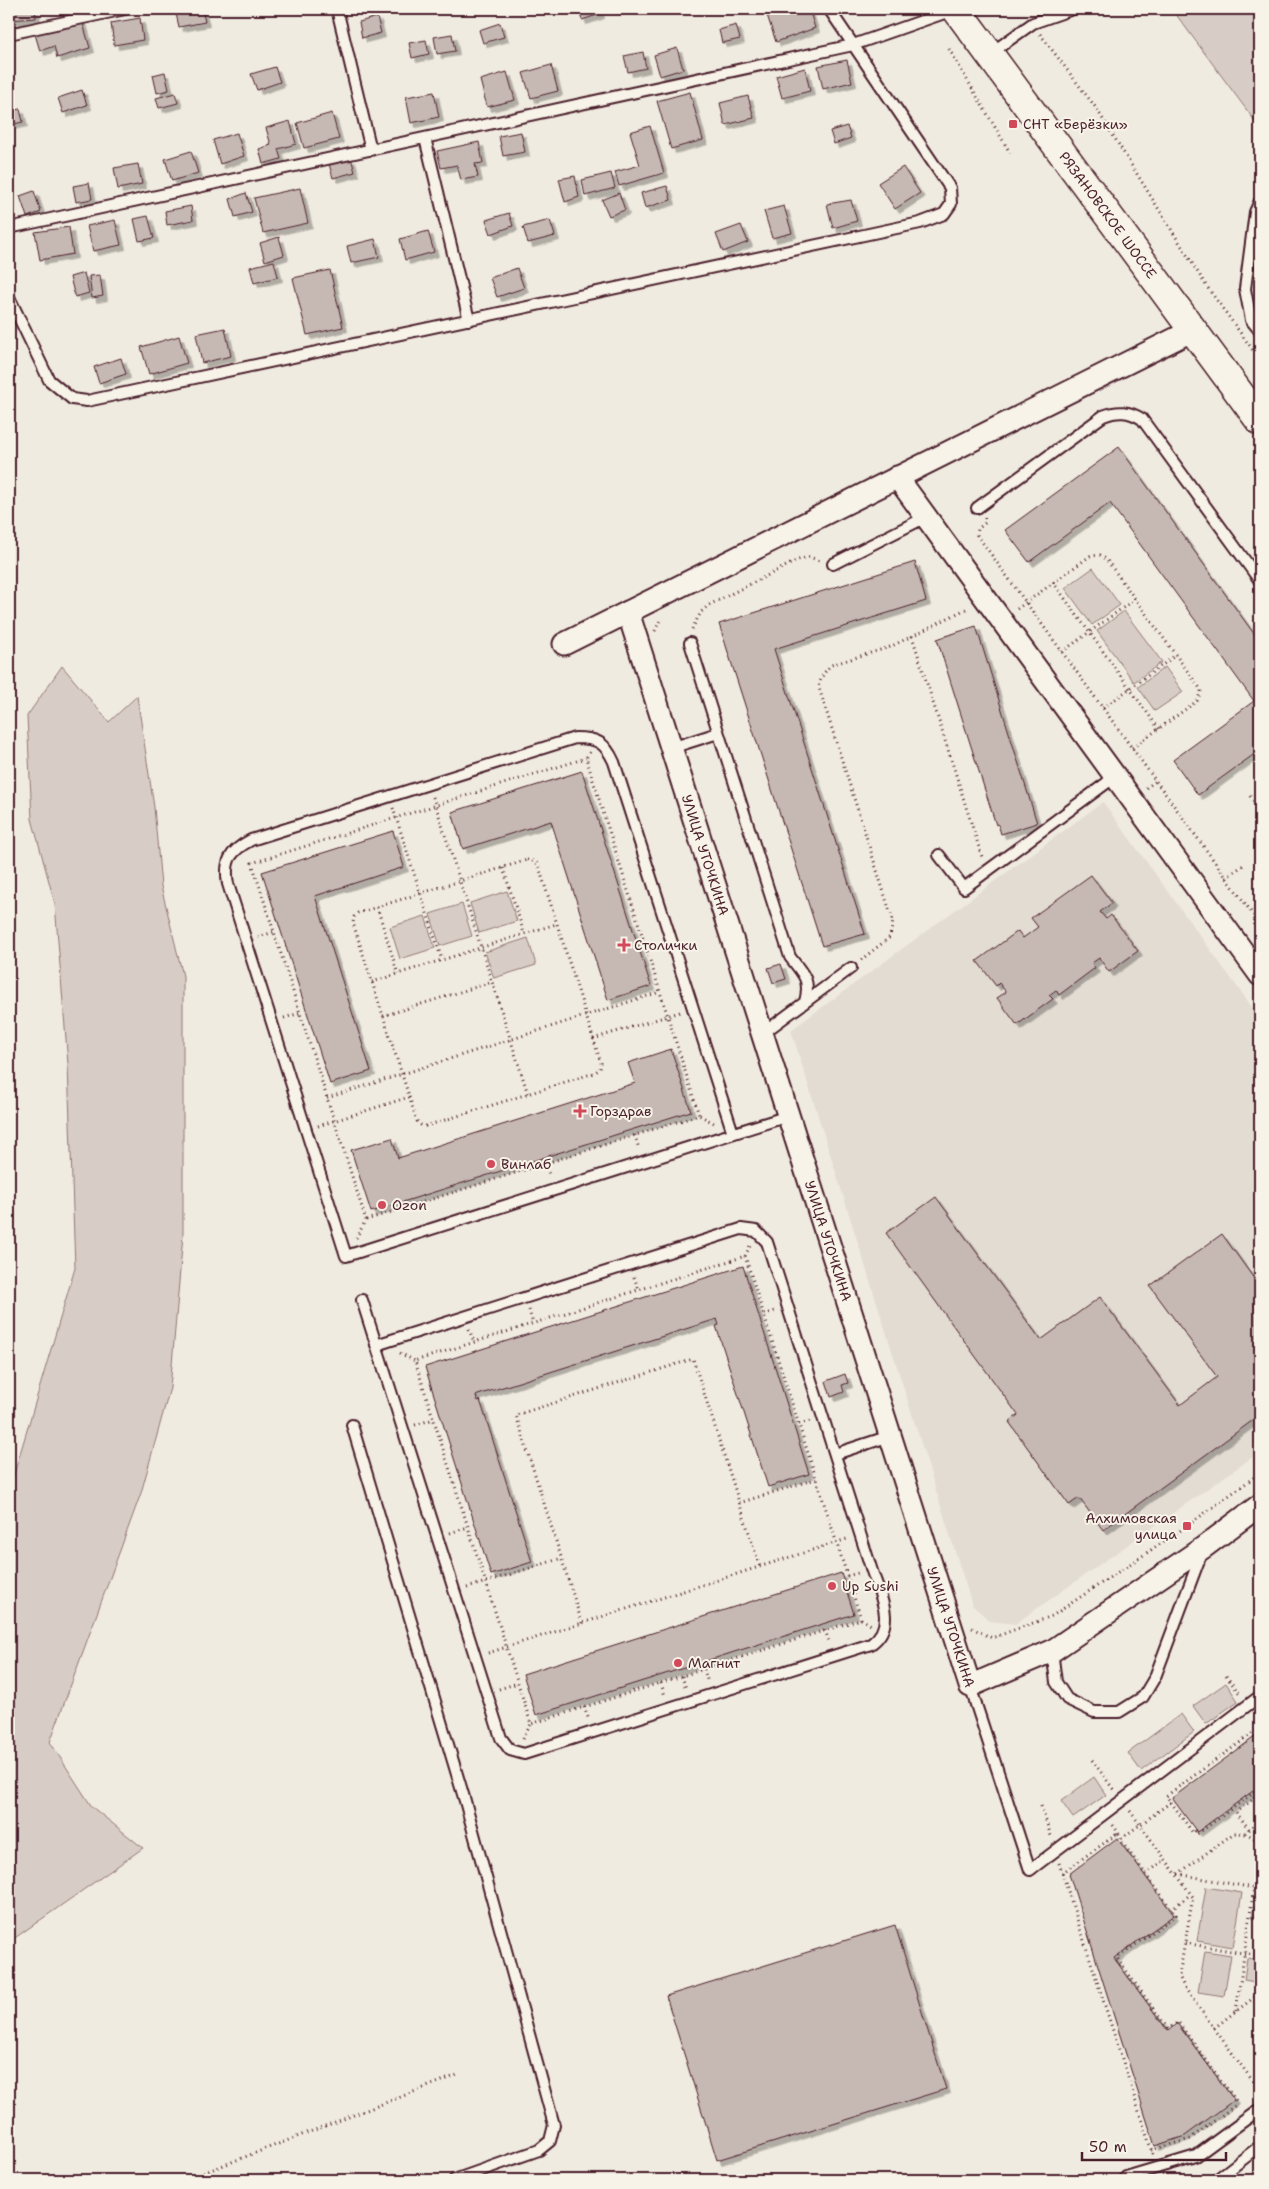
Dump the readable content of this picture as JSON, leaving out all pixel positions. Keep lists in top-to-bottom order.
{
  "streets": {
    "main road": ["РЯЗАНОВСКОЕ ШОССЕ"],
    "street": ["УЛИЦА УТОЧКИНА"]
  },
  "places": {
    "transit": ["СНТ «Берёзки»", "Алхимовская улица"],
    "health": ["Столички", "Горздрав"],
    "other": [
      "Винлаб",
      "Ozon",
      "Up Sushi",
      "Магнит"
    ]
  },
  "scale_bar": "50 m"
}
